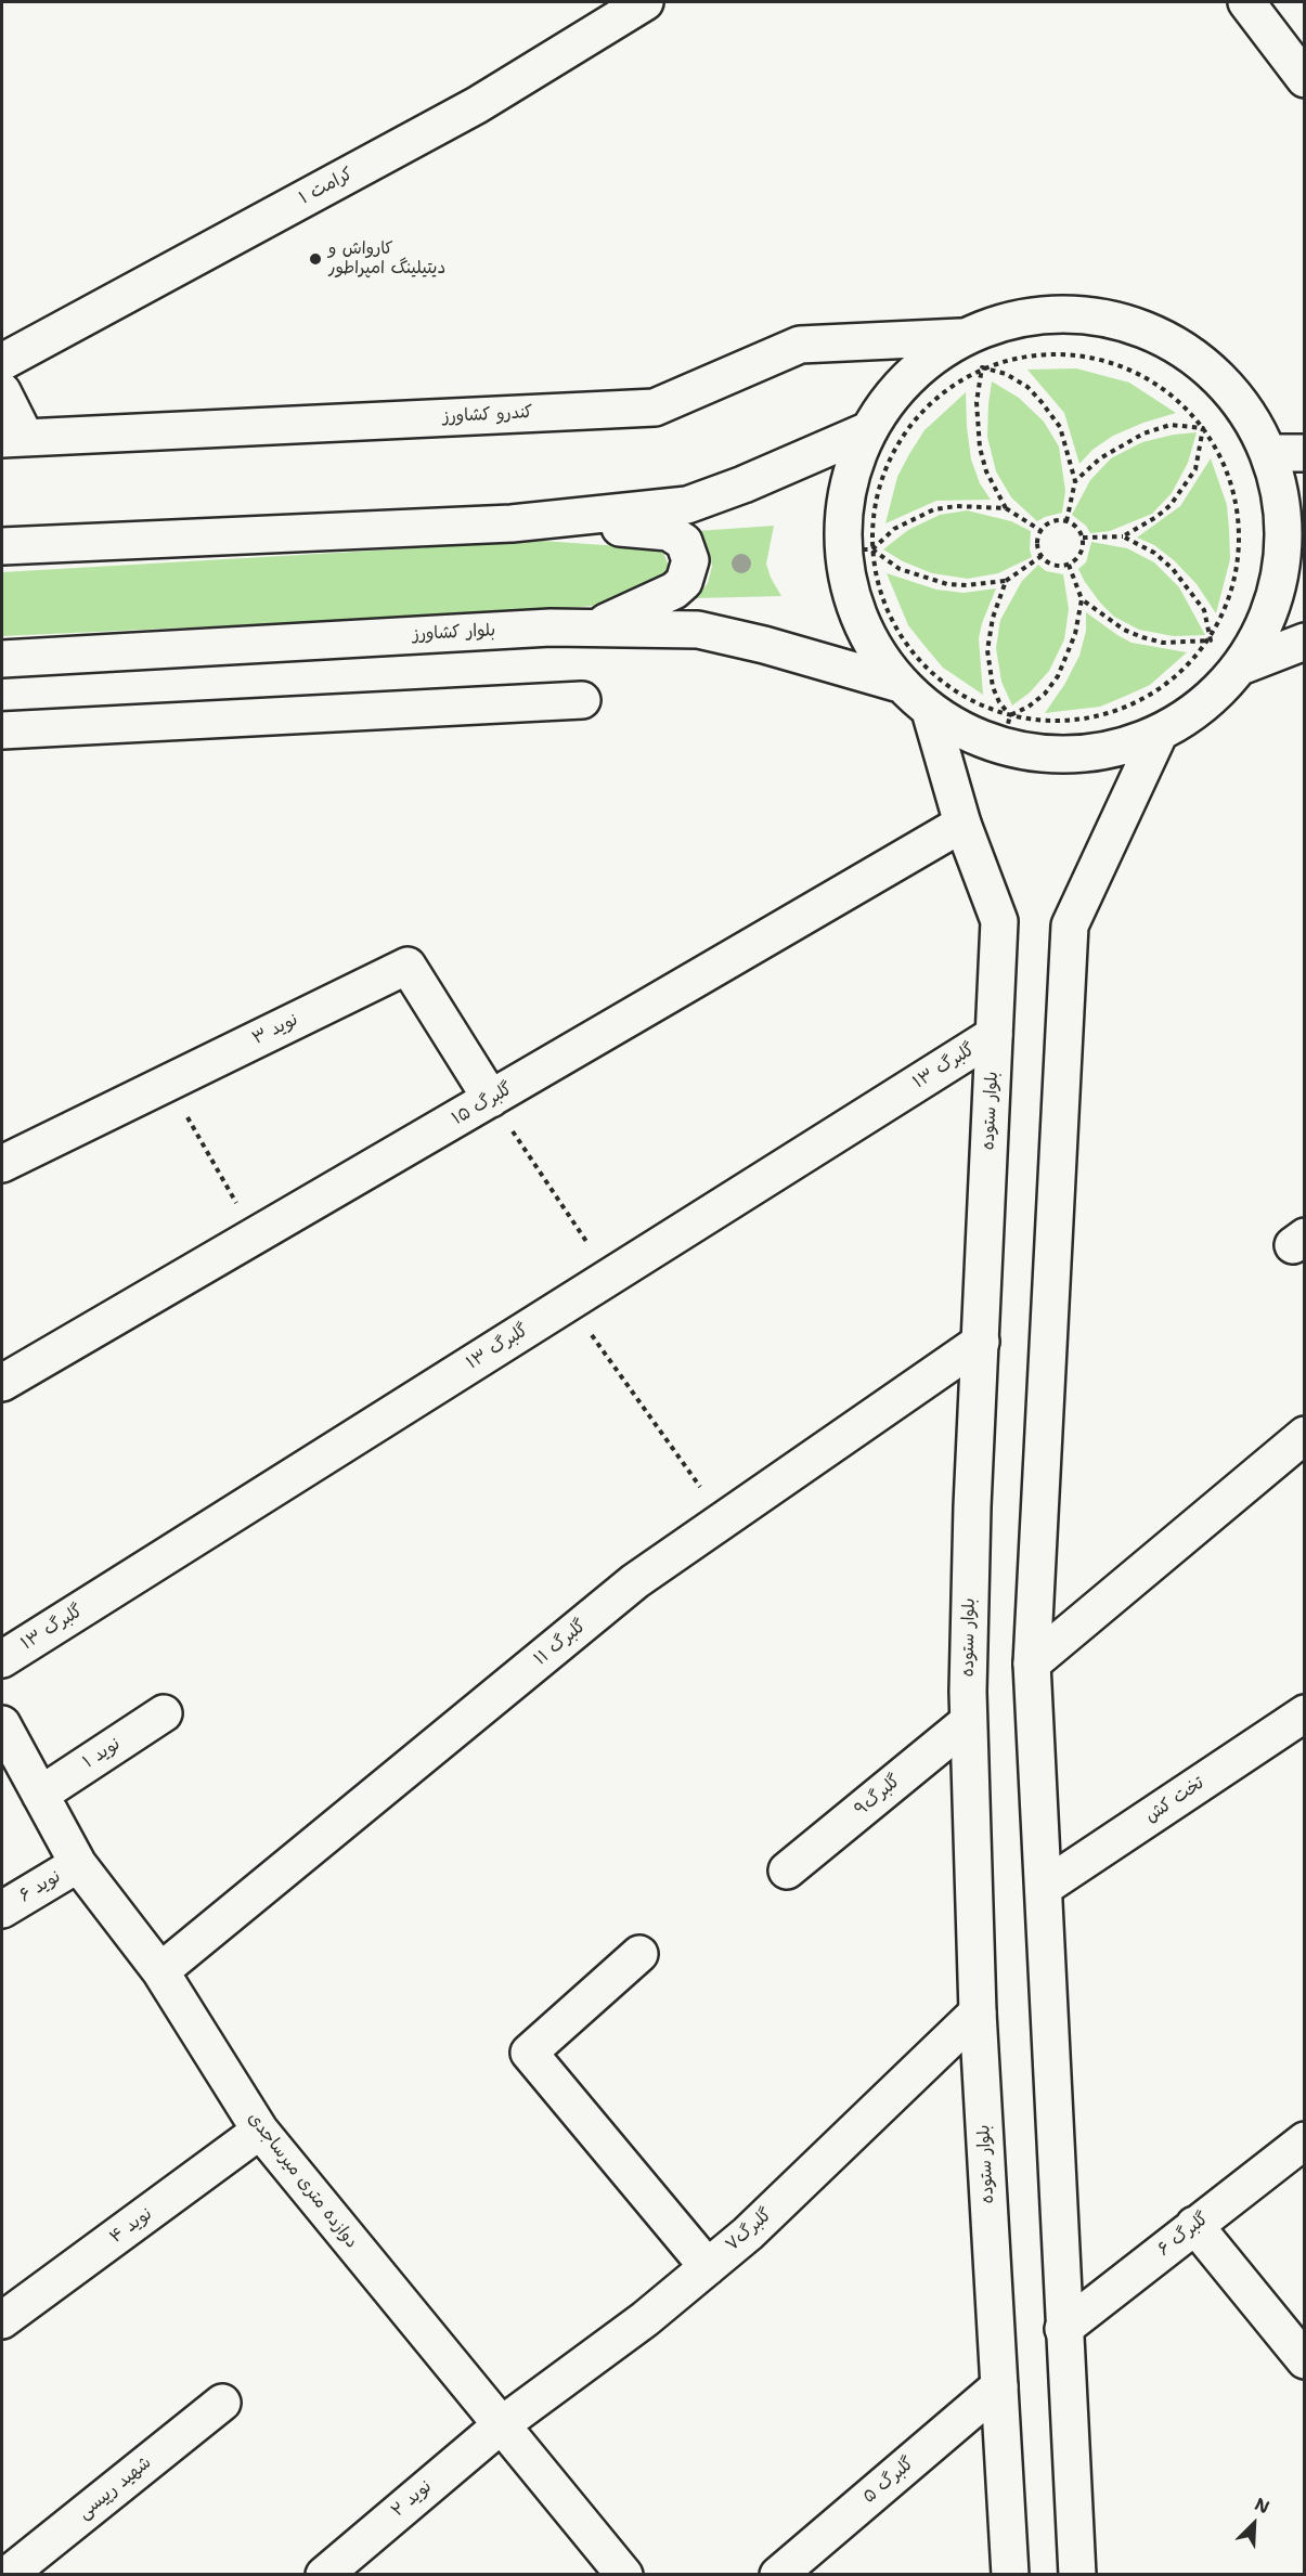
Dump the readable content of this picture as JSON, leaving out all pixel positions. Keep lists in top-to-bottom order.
{
  "streets": {
    "street": [
      "کرامت ۱",
      "کندرو کشاورز",
      "بلوار کشاورز",
      "نوید ۳",
      "گلبرگ ۱۳",
      "گلبرگ ۱۵",
      "بلوار ستوده",
      "گلبرگ ۱۱",
      "نوید ۱",
      "گلبرگ۹",
      "تخت کش",
      "نوید ۶",
      "دوازده متری میرساجدی",
      "نوید ۴",
      "گلبرگ۷",
      "گلبرگ ۶",
      "گلبرگ ۵",
      "شهید رپیسی",
      "نوید ۲"
    ]
  },
  "crossings": [
    ["نوید ۳", "گلبرگ ۱۵"],
    ["گلبرگ ۱۳", "بلوار ستوده"],
    ["گلبرگ ۱۵", "بلوار ستوده"],
    ["بلوار ستوده", "گلبرگ ۱۱"],
    ["بلوار ستوده", "گلبرگ۹"],
    ["بلوار ستوده", "گلبرگ۷"],
    ["بلوار ستوده", "گلبرگ ۵"],
    ["گلبرگ ۱۱", "دوازده متری میرساجدی"],
    ["نوید ۱", "دوازده متری میرساجدی"],
    ["نوید ۶", "دوازده متری میرساجدی"],
    ["دوازده متری میرساجدی", "نوید ۴"],
    ["دوازده متری میرساجدی", "گلبرگ۷"],
    ["دوازده متری میرساجدی", "نوید ۲"],
    ["گلبرگ۷", "نوید ۲"]
  ],
  "places": ["کارواش و دیتیلینگ امپراطور"],
  "north": "top right"
}
